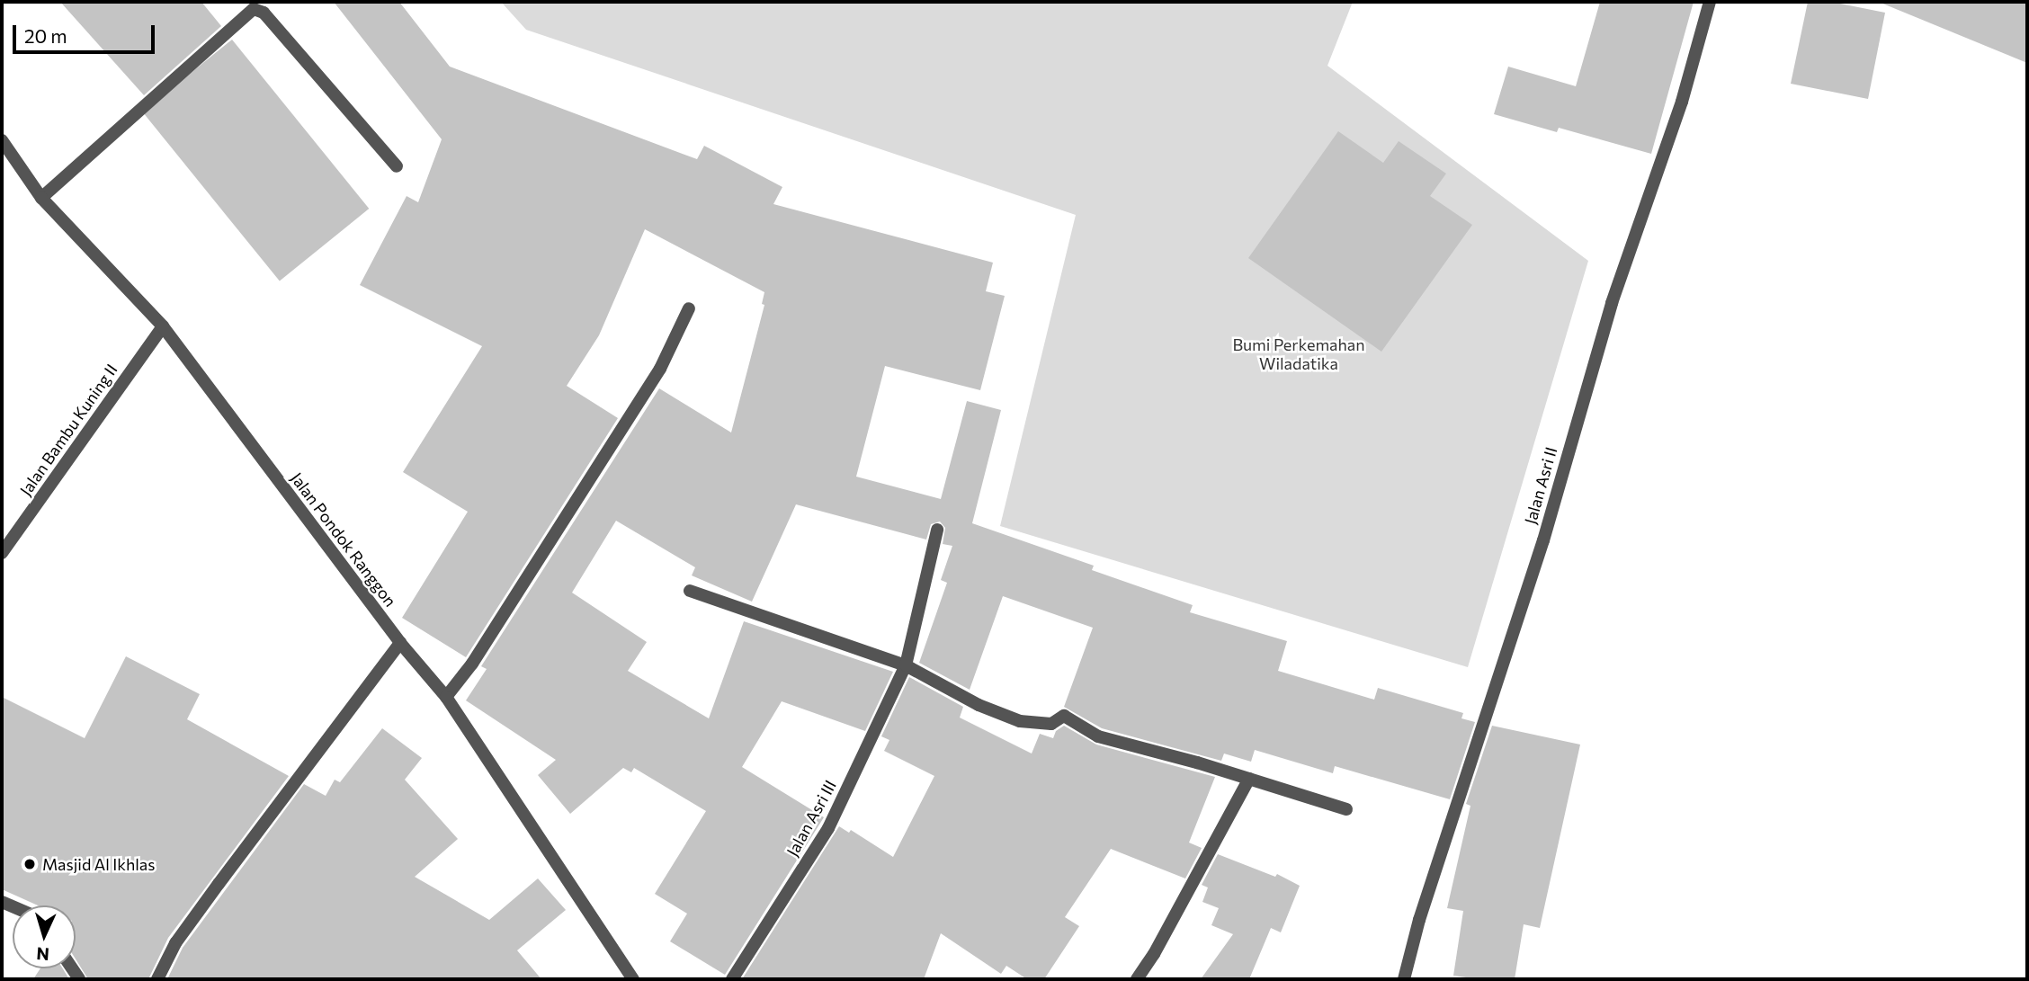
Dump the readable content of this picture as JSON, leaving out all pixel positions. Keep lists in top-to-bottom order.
{
  "streets": {
    "street": [
      "Jalan Bambu Kuning II",
      "Jalan Asri II",
      "Jalan Pondok Ranggon",
      "Jalan Asri III"
    ]
  },
  "crossings": [
    ["Jalan Bambu Kuning II", "Jalan Pondok Ranggon"]
  ],
  "parks": ["Bumi Perkemahan Wiladatika"],
  "places": ["Masjid Al Ikhlas"],
  "scale_bar": "20 m",
  "north": "bottom"
}
